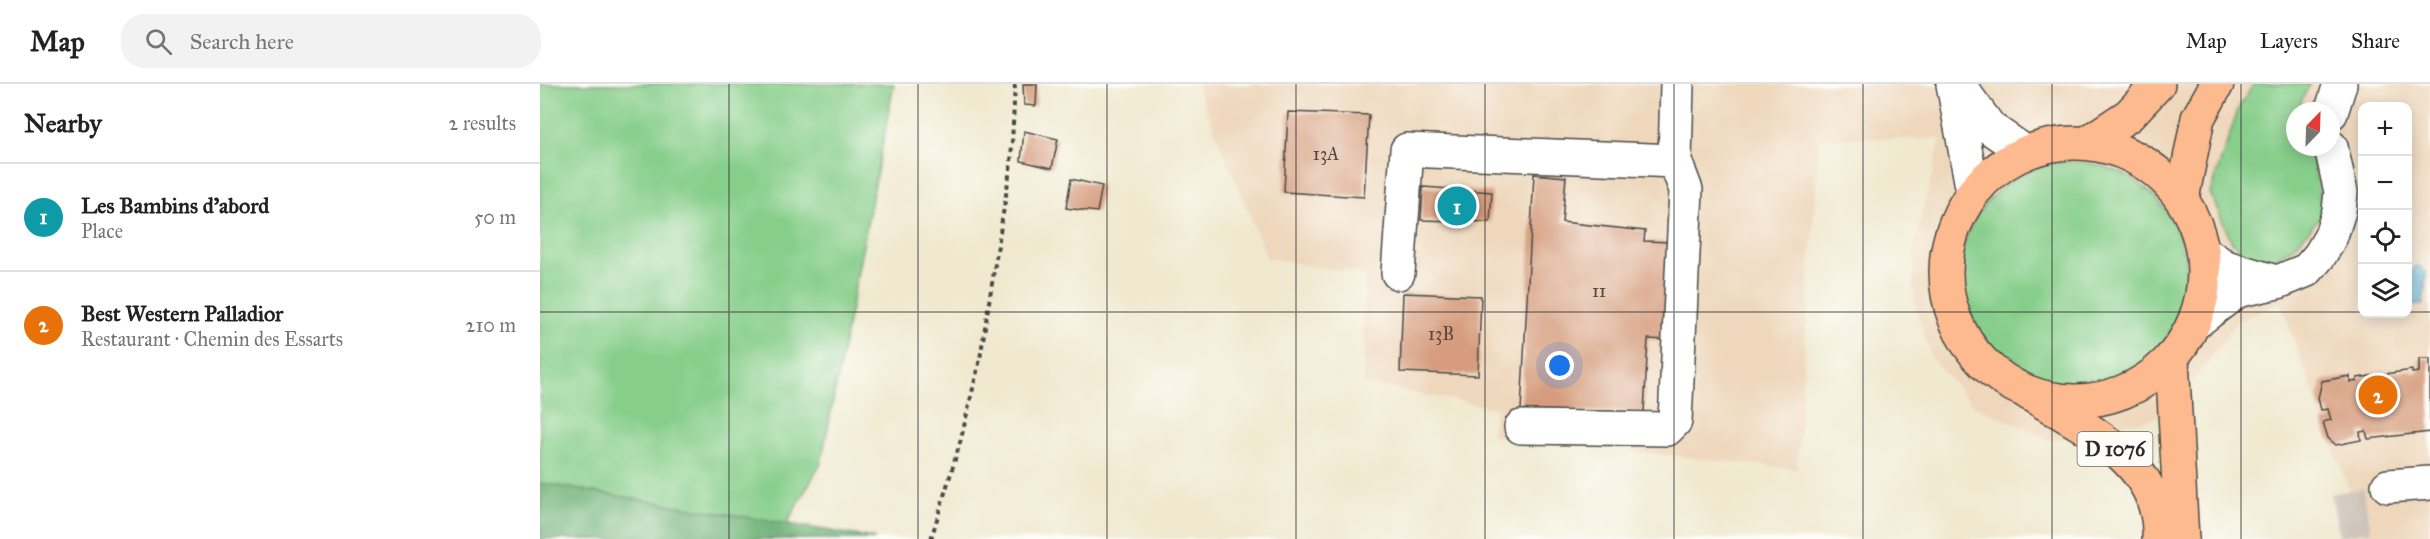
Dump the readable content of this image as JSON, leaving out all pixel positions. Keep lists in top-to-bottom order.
{
  "streets": {
    "main road": ["D 1076"]
  },
  "house_numbers": ["13A", "11", "13B"],
  "north": "top right",
  "page": {
    "header": "Map",
    "search": "Search here",
    "nav": ["Map", "Layers", "Share"],
    "heading": ["Nearby", "2 results"],
    "map_buttons": ["+", "−"],
    "list": [
      {
        "mark": "1",
        "name": "Les Bambins d’abord",
        "note": "Place",
        "value": "50 m"
      },
      {
        "mark": "2",
        "name": "Best Western Palladior",
        "note": "Restaurant · Chemin des Essarts",
        "value": "210 m"
      }
    ],
    "pins": ["1", "2"]
  }
}
